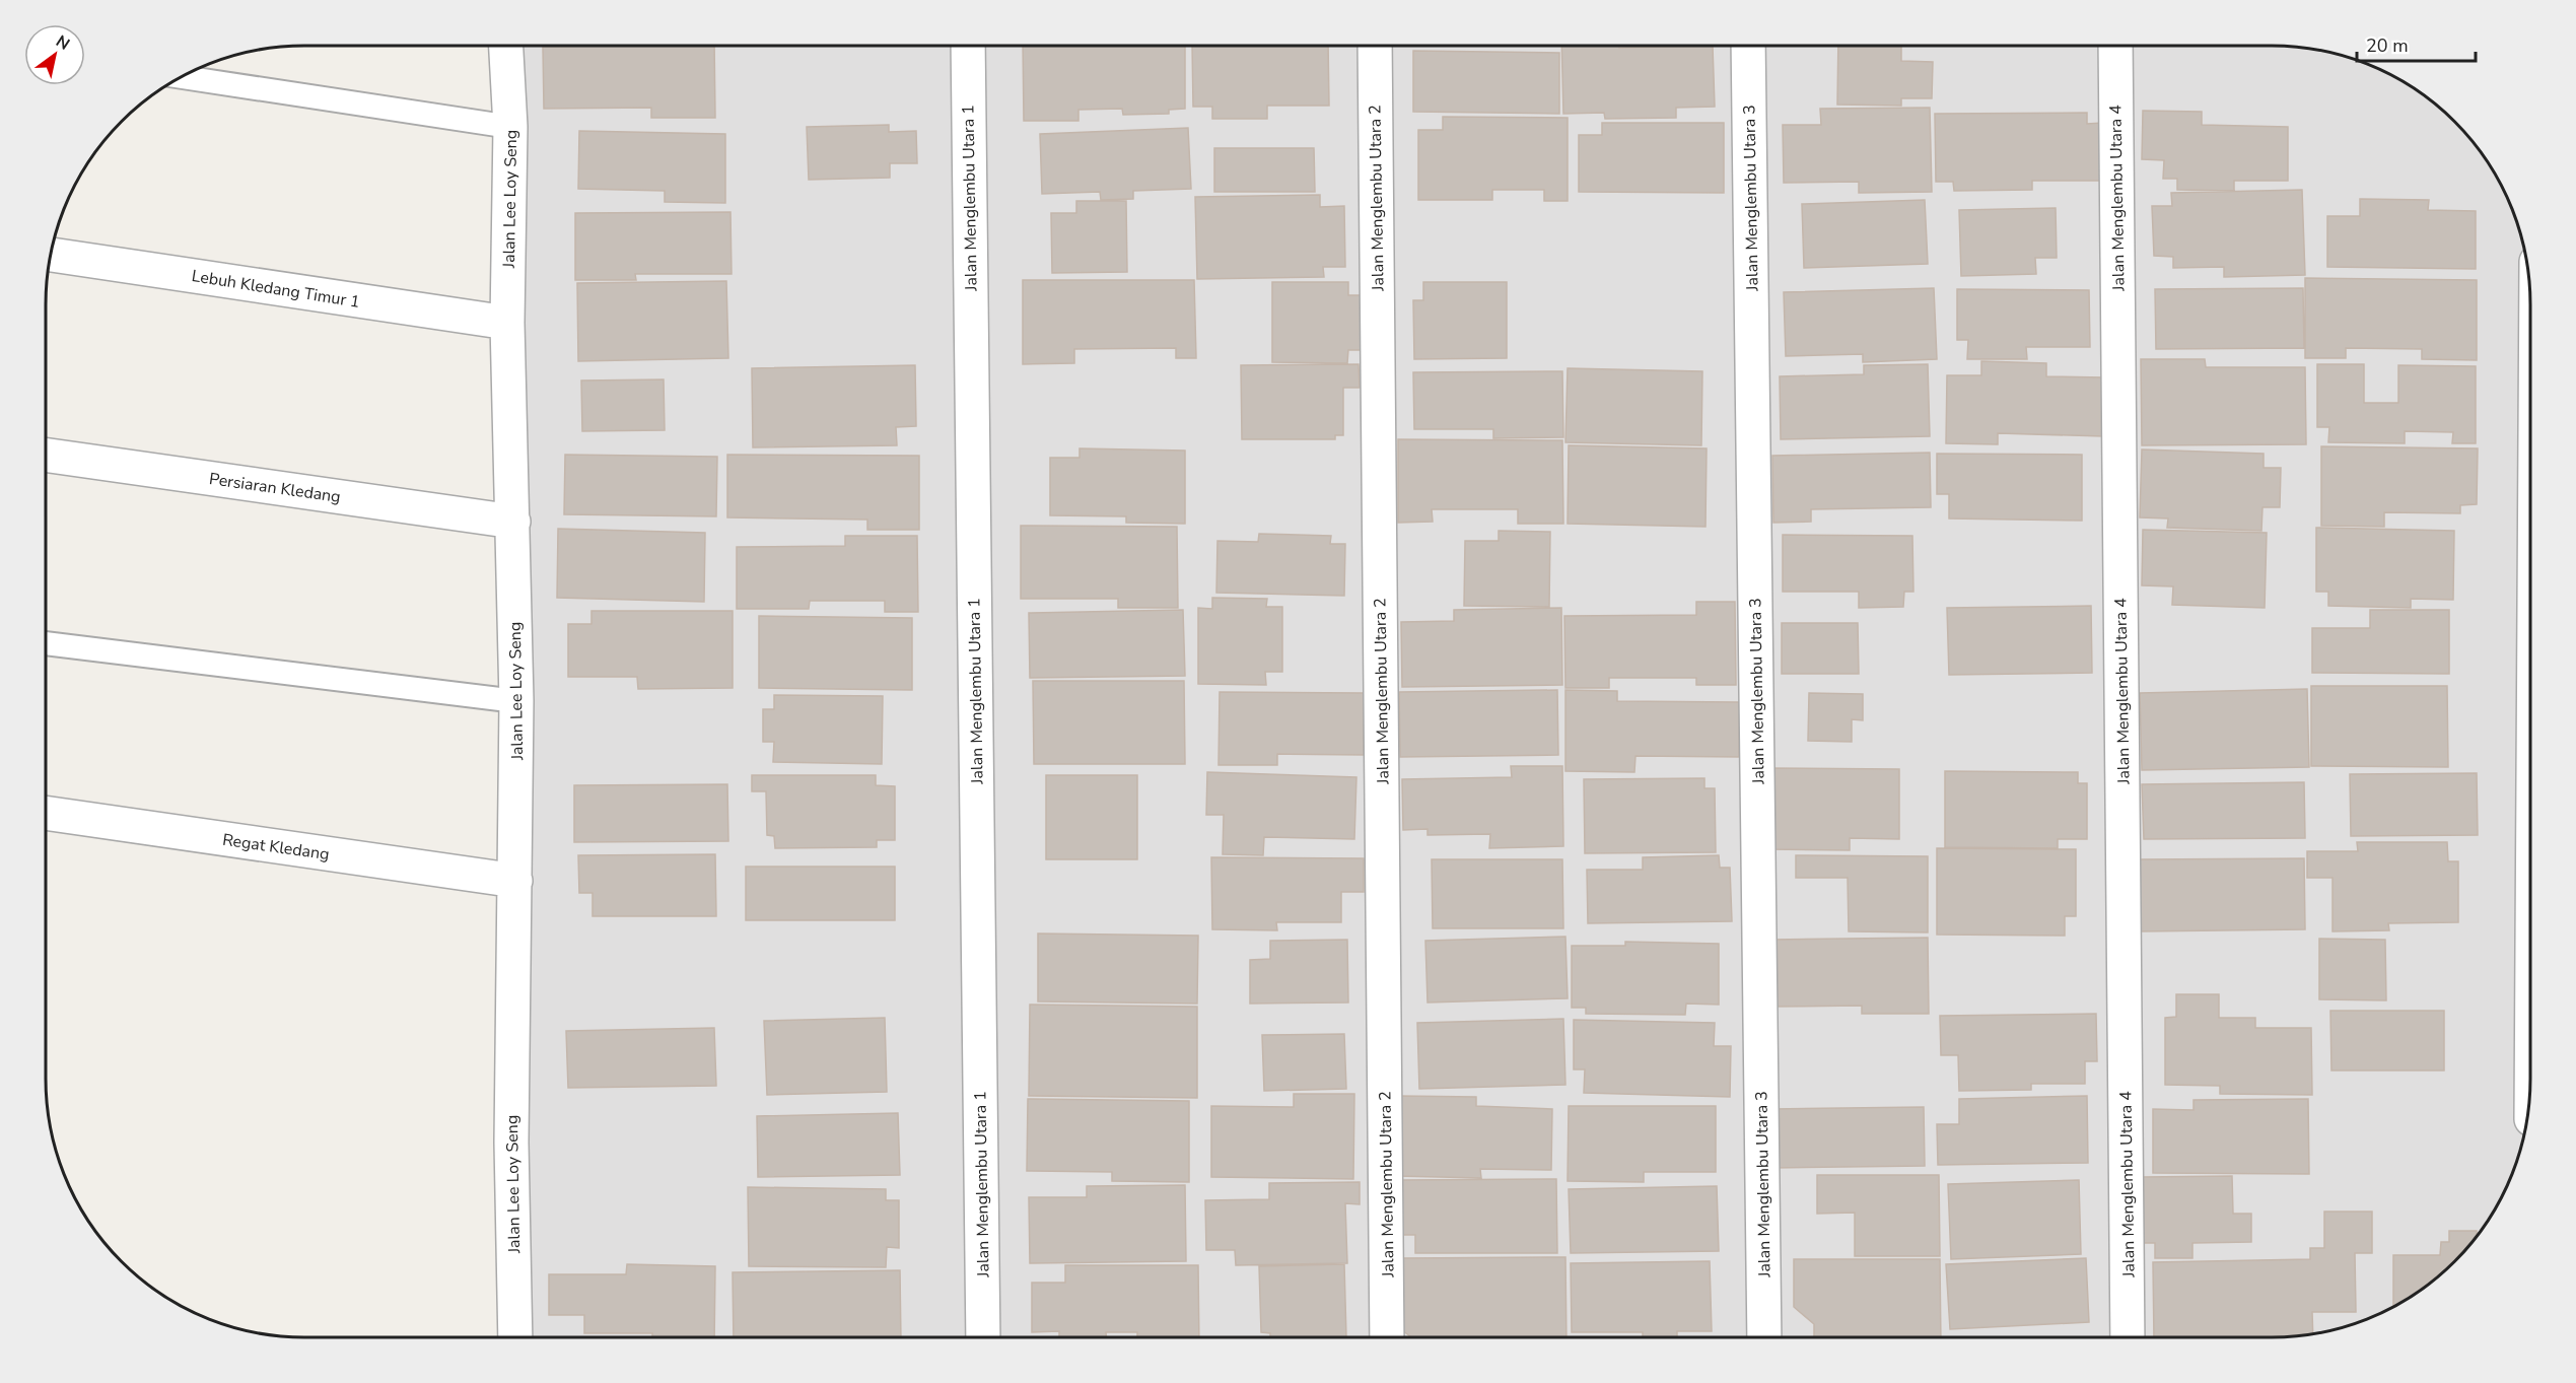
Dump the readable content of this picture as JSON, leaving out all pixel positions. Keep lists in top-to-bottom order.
{
  "streets": {
    "street": [
      "Jalan Menglembu Utara 1",
      "Jalan Menglembu Utara 2",
      "Jalan Menglembu Utara 3",
      "Jalan Menglembu Utara 4",
      "Jalan Lee Loy Seng",
      "Lebuh Kledang Timur 1",
      "Persiaran Kledang",
      "Regat Kledang"
    ]
  },
  "crossings": [
    ["Jalan Lee Loy Seng", "Lebuh Kledang Timur 1"],
    ["Jalan Lee Loy Seng", "Persiaran Kledang"],
    ["Jalan Lee Loy Seng", "Regat Kledang"]
  ],
  "scale_bar": "20 m",
  "north": "top right"
}
